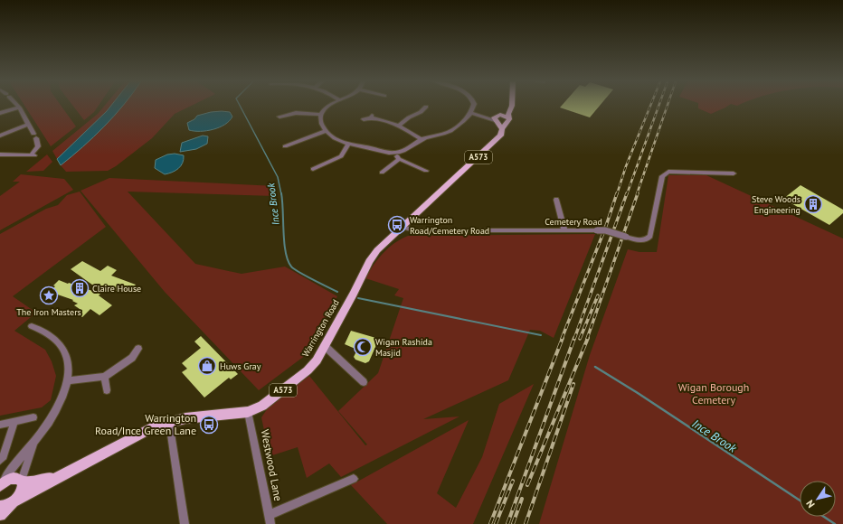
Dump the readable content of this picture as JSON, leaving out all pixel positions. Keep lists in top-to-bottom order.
{
  "streets": {
    "main road": ["A573", "Warrington Road"],
    "street": ["Cemetery Road", "Westwood Lane"]
  },
  "crossings": [
    ["A573", "Warrington Road"],
    ["Cemetery Road", "Warrington Road"],
    ["Warrington Road", "Westwood Lane"]
  ],
  "water": ["Ince Brook"],
  "parks": ["Wigan Borough Cemetery"],
  "places": {
    "building": ["Steve Woods Engineering", "Claire House"],
    "bus stop": ["Warrington Road/Cemetery Road", "Warrington Road/Ince Green Lane"],
    "place": ["The Iron Masters"],
    "mosque": ["Wigan Rashida Masjid"],
    "shop": ["Huws Gray"]
  },
  "north": "bottom left"
}
